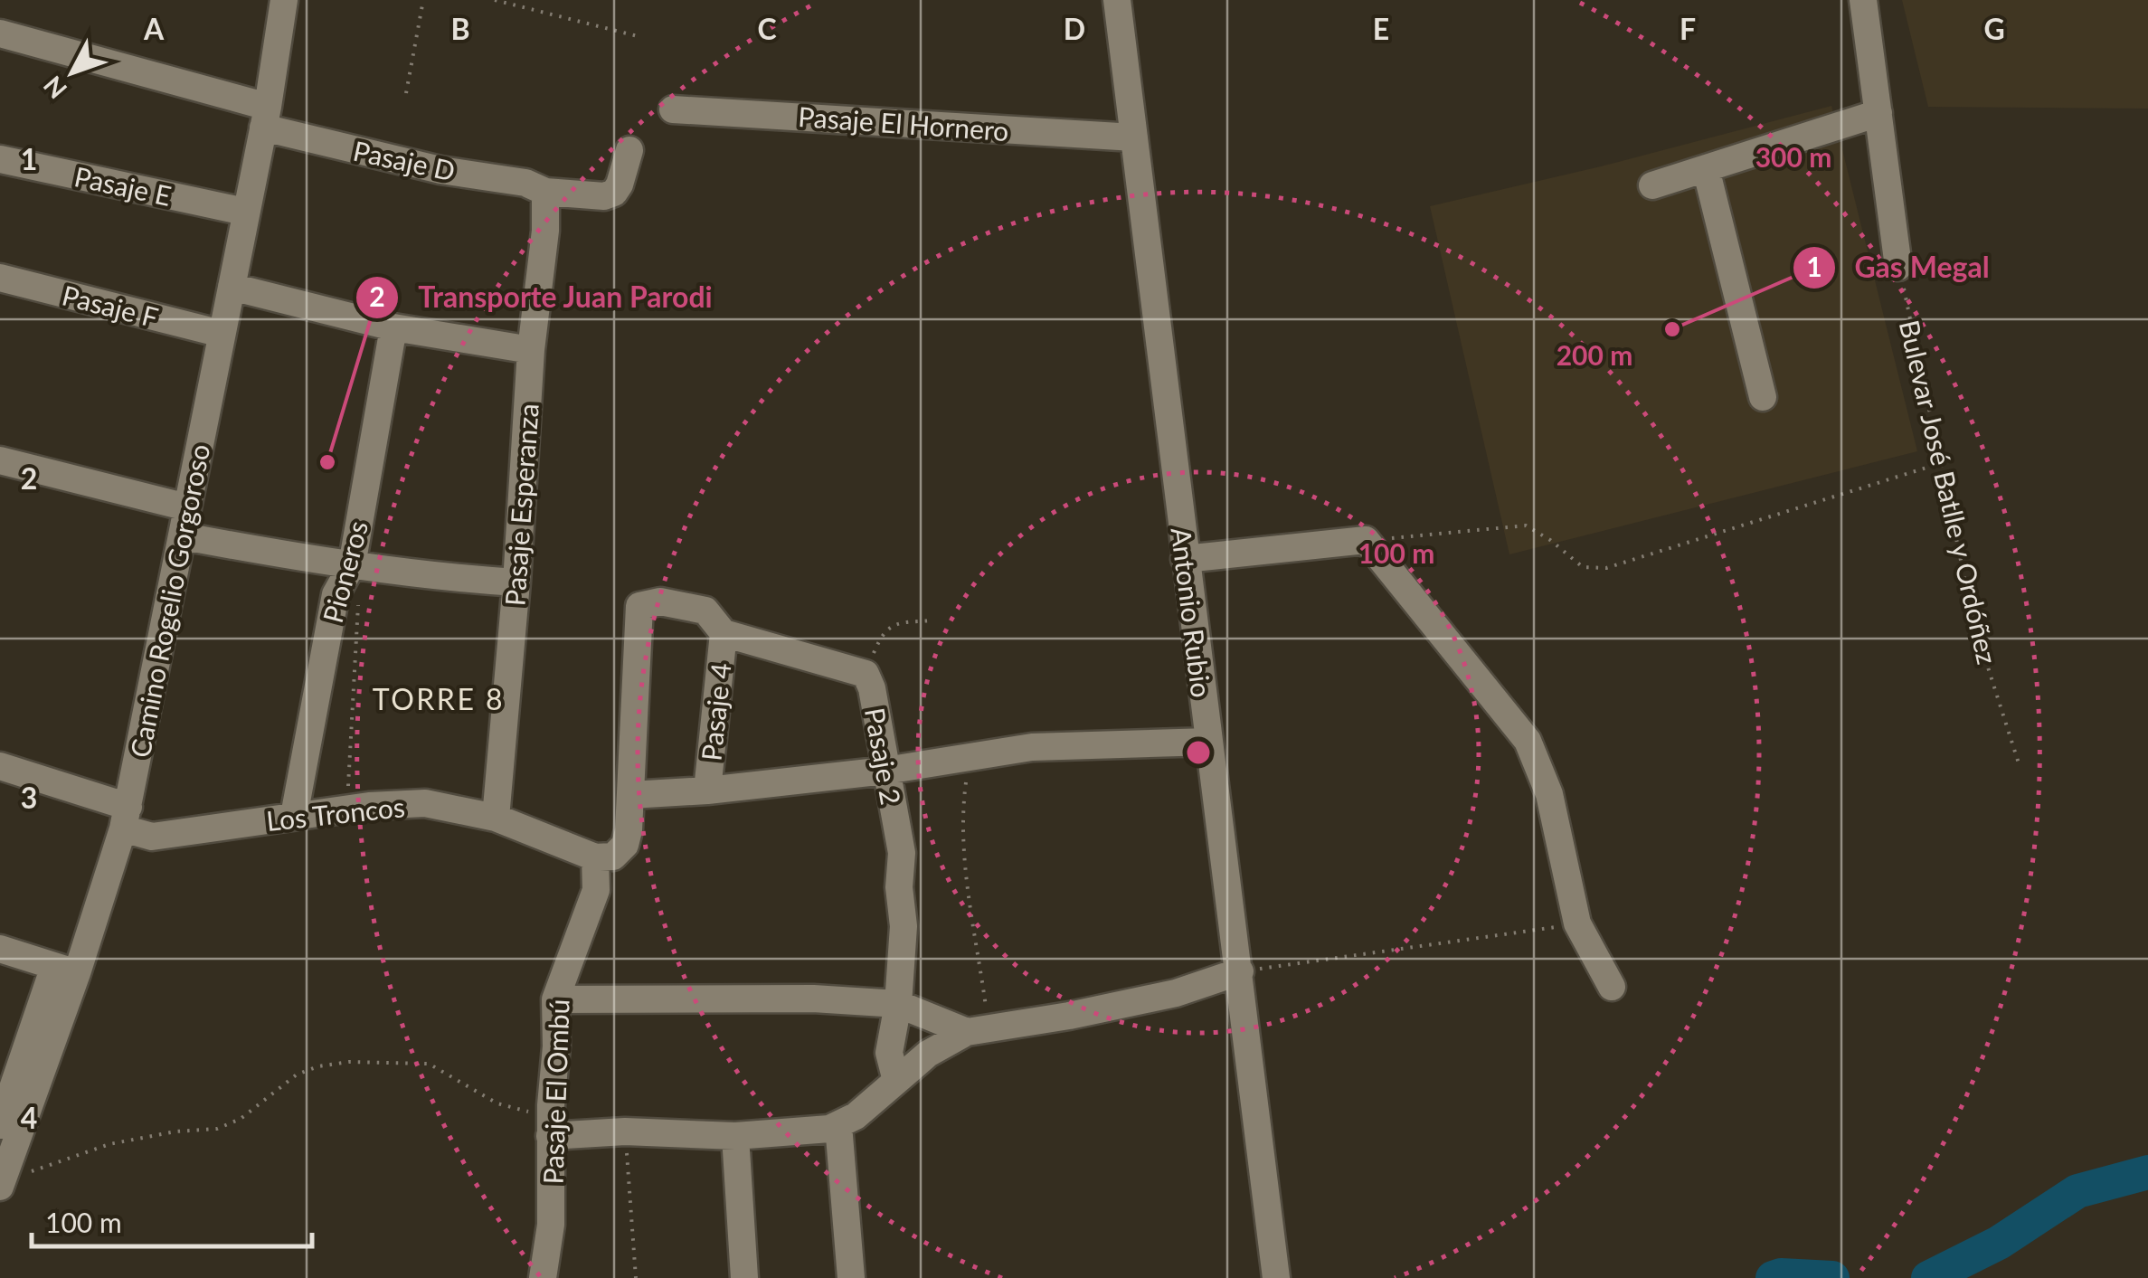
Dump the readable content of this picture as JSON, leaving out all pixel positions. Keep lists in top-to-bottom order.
{
  "streets": {
    "street": [
      "Pasaje El Hornero",
      "Pasaje D",
      "Pasaje E",
      "Pasaje F",
      "Pasaje Esperanza",
      "Pioneros",
      "Camino Rogelio Gorgoroso",
      "Antonio Rubio",
      "Pasaje 4",
      "Pasaje 2",
      "Los Troncos",
      "Pasaje El Ombú"
    ],
    "path": ["Bulevar José Batlle y Ordóñez"]
  },
  "crossings": [
    ["Pasaje El Hornero", "Antonio Rubio"],
    ["Pasaje D", "Pasaje Esperanza"],
    ["Pasaje D", "Camino Rogelio Gorgoroso"],
    ["Pasaje E", "Camino Rogelio Gorgoroso"],
    ["Pasaje F", "Camino Rogelio Gorgoroso"],
    ["Pasaje Esperanza", "Los Troncos"],
    ["Pioneros", "Los Troncos"],
    ["Camino Rogelio Gorgoroso", "Los Troncos"],
    ["Pasaje 4", "Pasaje 2"],
    ["Los Troncos", "Pasaje El Ombú"]
  ],
  "districts": ["TORRE 8"],
  "places": ["Gas Megal", "Transporte Juan Parodi"],
  "scale_bar": "100 m",
  "north": "bottom left",
  "grid": {
    "columns": [
      "A",
      "B",
      "C",
      "D",
      "E",
      "F",
      "G"
    ],
    "rows": [
      "1",
      "2",
      "3",
      "4"
    ]
  },
  "rings": ["300 m", "200 m", "100 m"]
}
